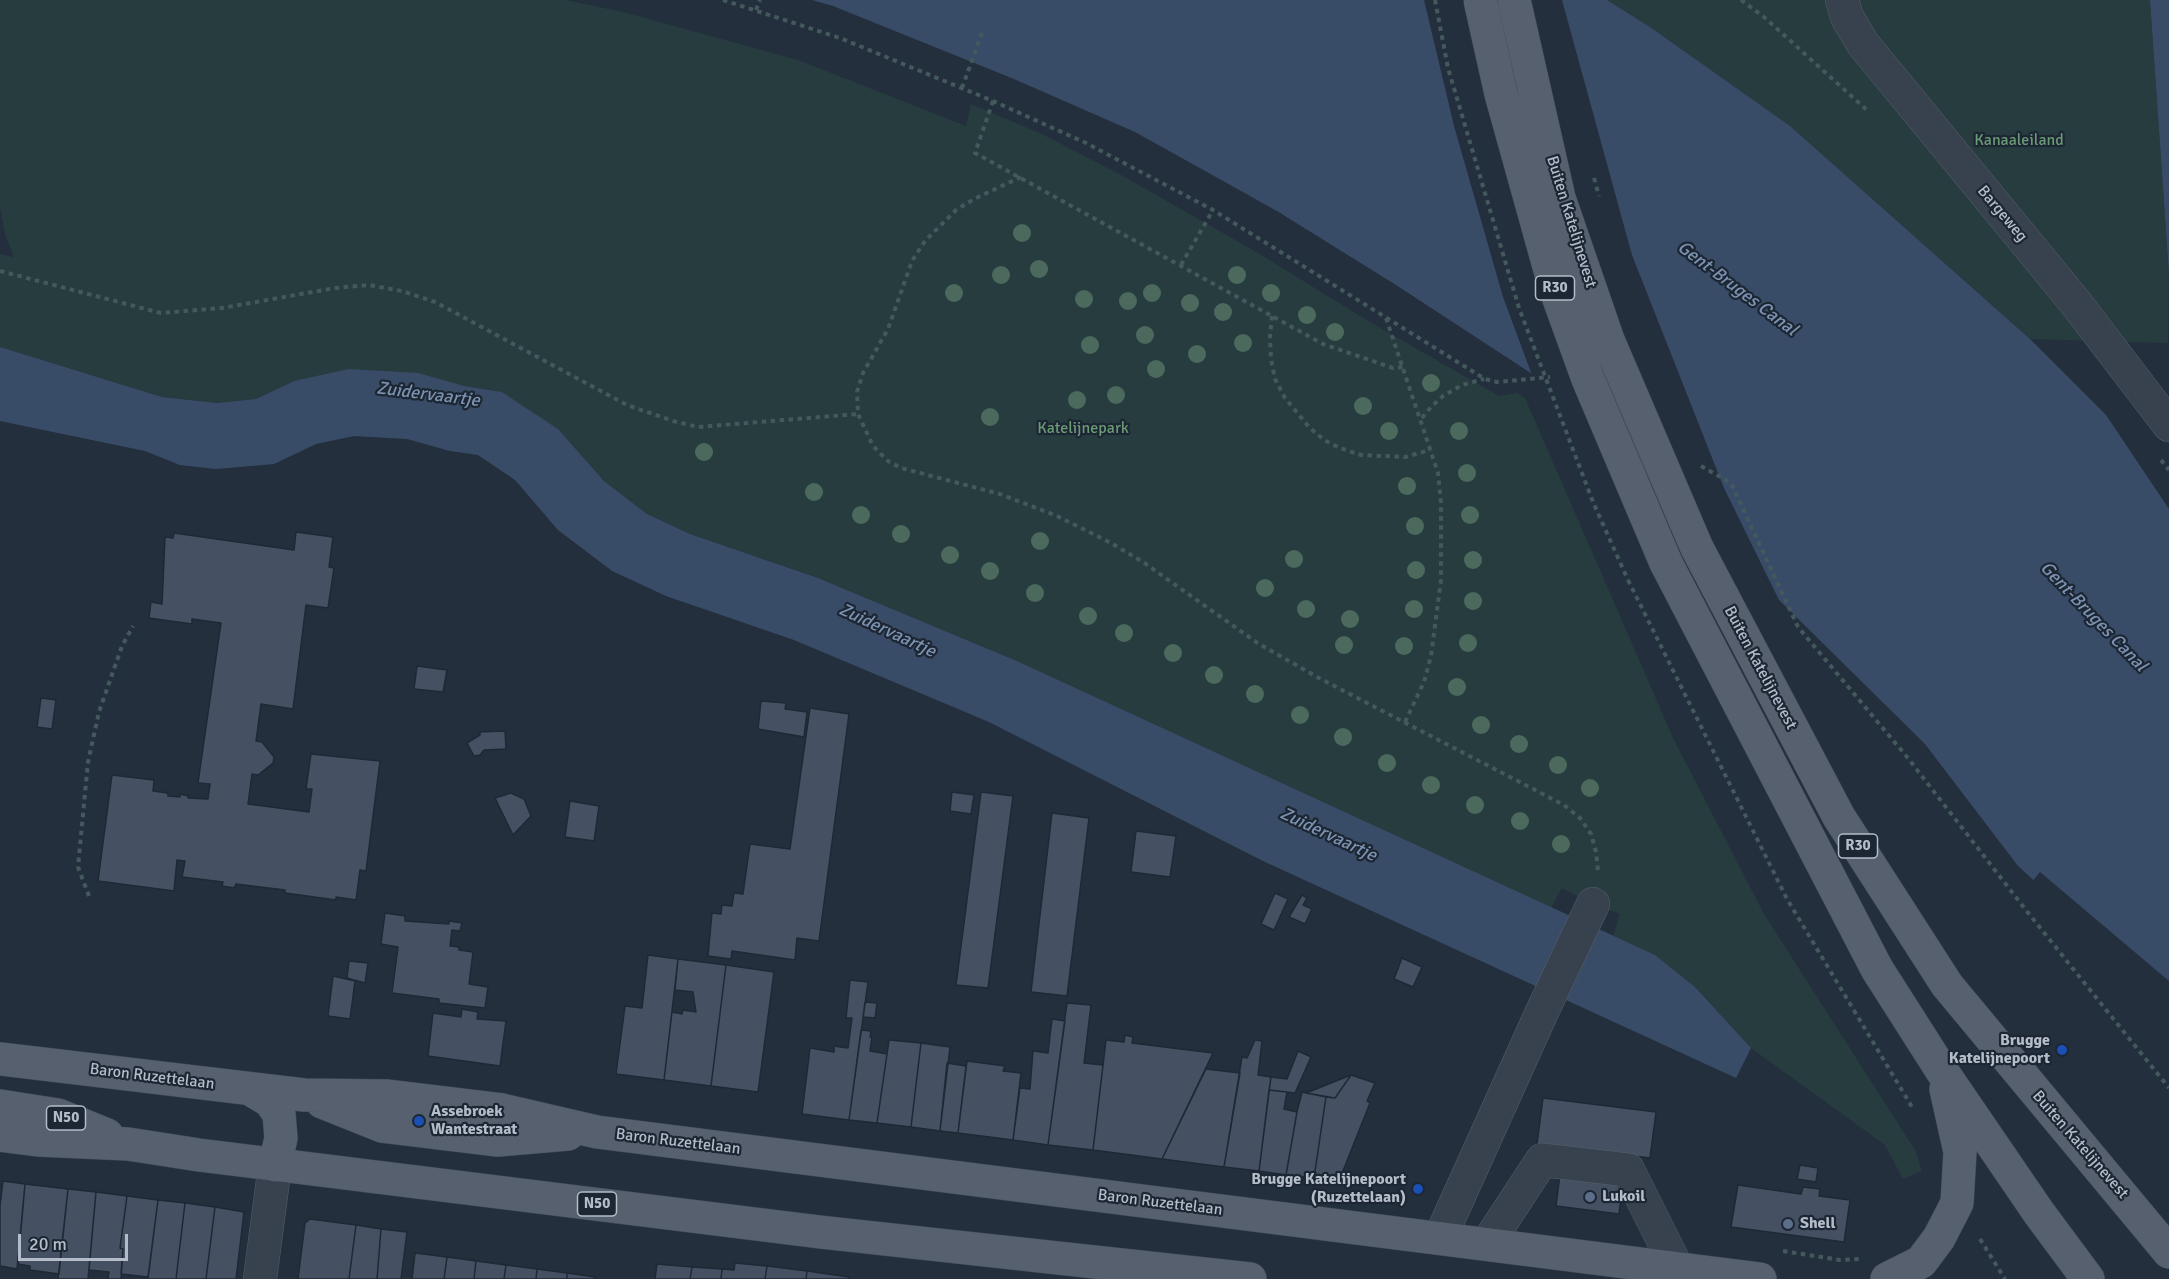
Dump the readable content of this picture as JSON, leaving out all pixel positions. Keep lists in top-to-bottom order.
{
  "streets": {
    "main road": [
      "Buiten Katelijnevest",
      "R30",
      "Baron Ruzettelaan",
      "N50"
    ],
    "street": ["Bargeweg"]
  },
  "crossings": [
    ["Buiten Katelijnevest", "R30"]
  ],
  "water": ["Gent-Bruges Canal", "Zuidervaartje"],
  "parks": ["Kanaaleiland", "Katelijnepark"],
  "places": [
    "Brugge Katelijnepoort",
    "Assebroek Wantestraat",
    "Brugge Katelijnepoort (Ruzettelaan)",
    "Lukoil",
    "Shell"
  ],
  "scale_bar": "20 m"
}
